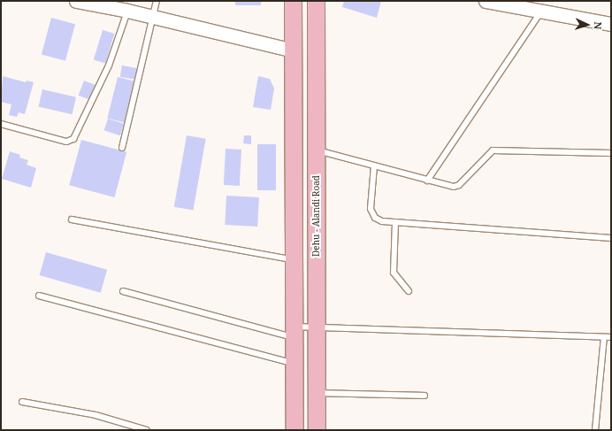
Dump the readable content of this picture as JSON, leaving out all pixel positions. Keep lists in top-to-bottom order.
{
  "streets": {
    "main road": ["Dehu - Alandi Road"]
  },
  "north": "right"
}
